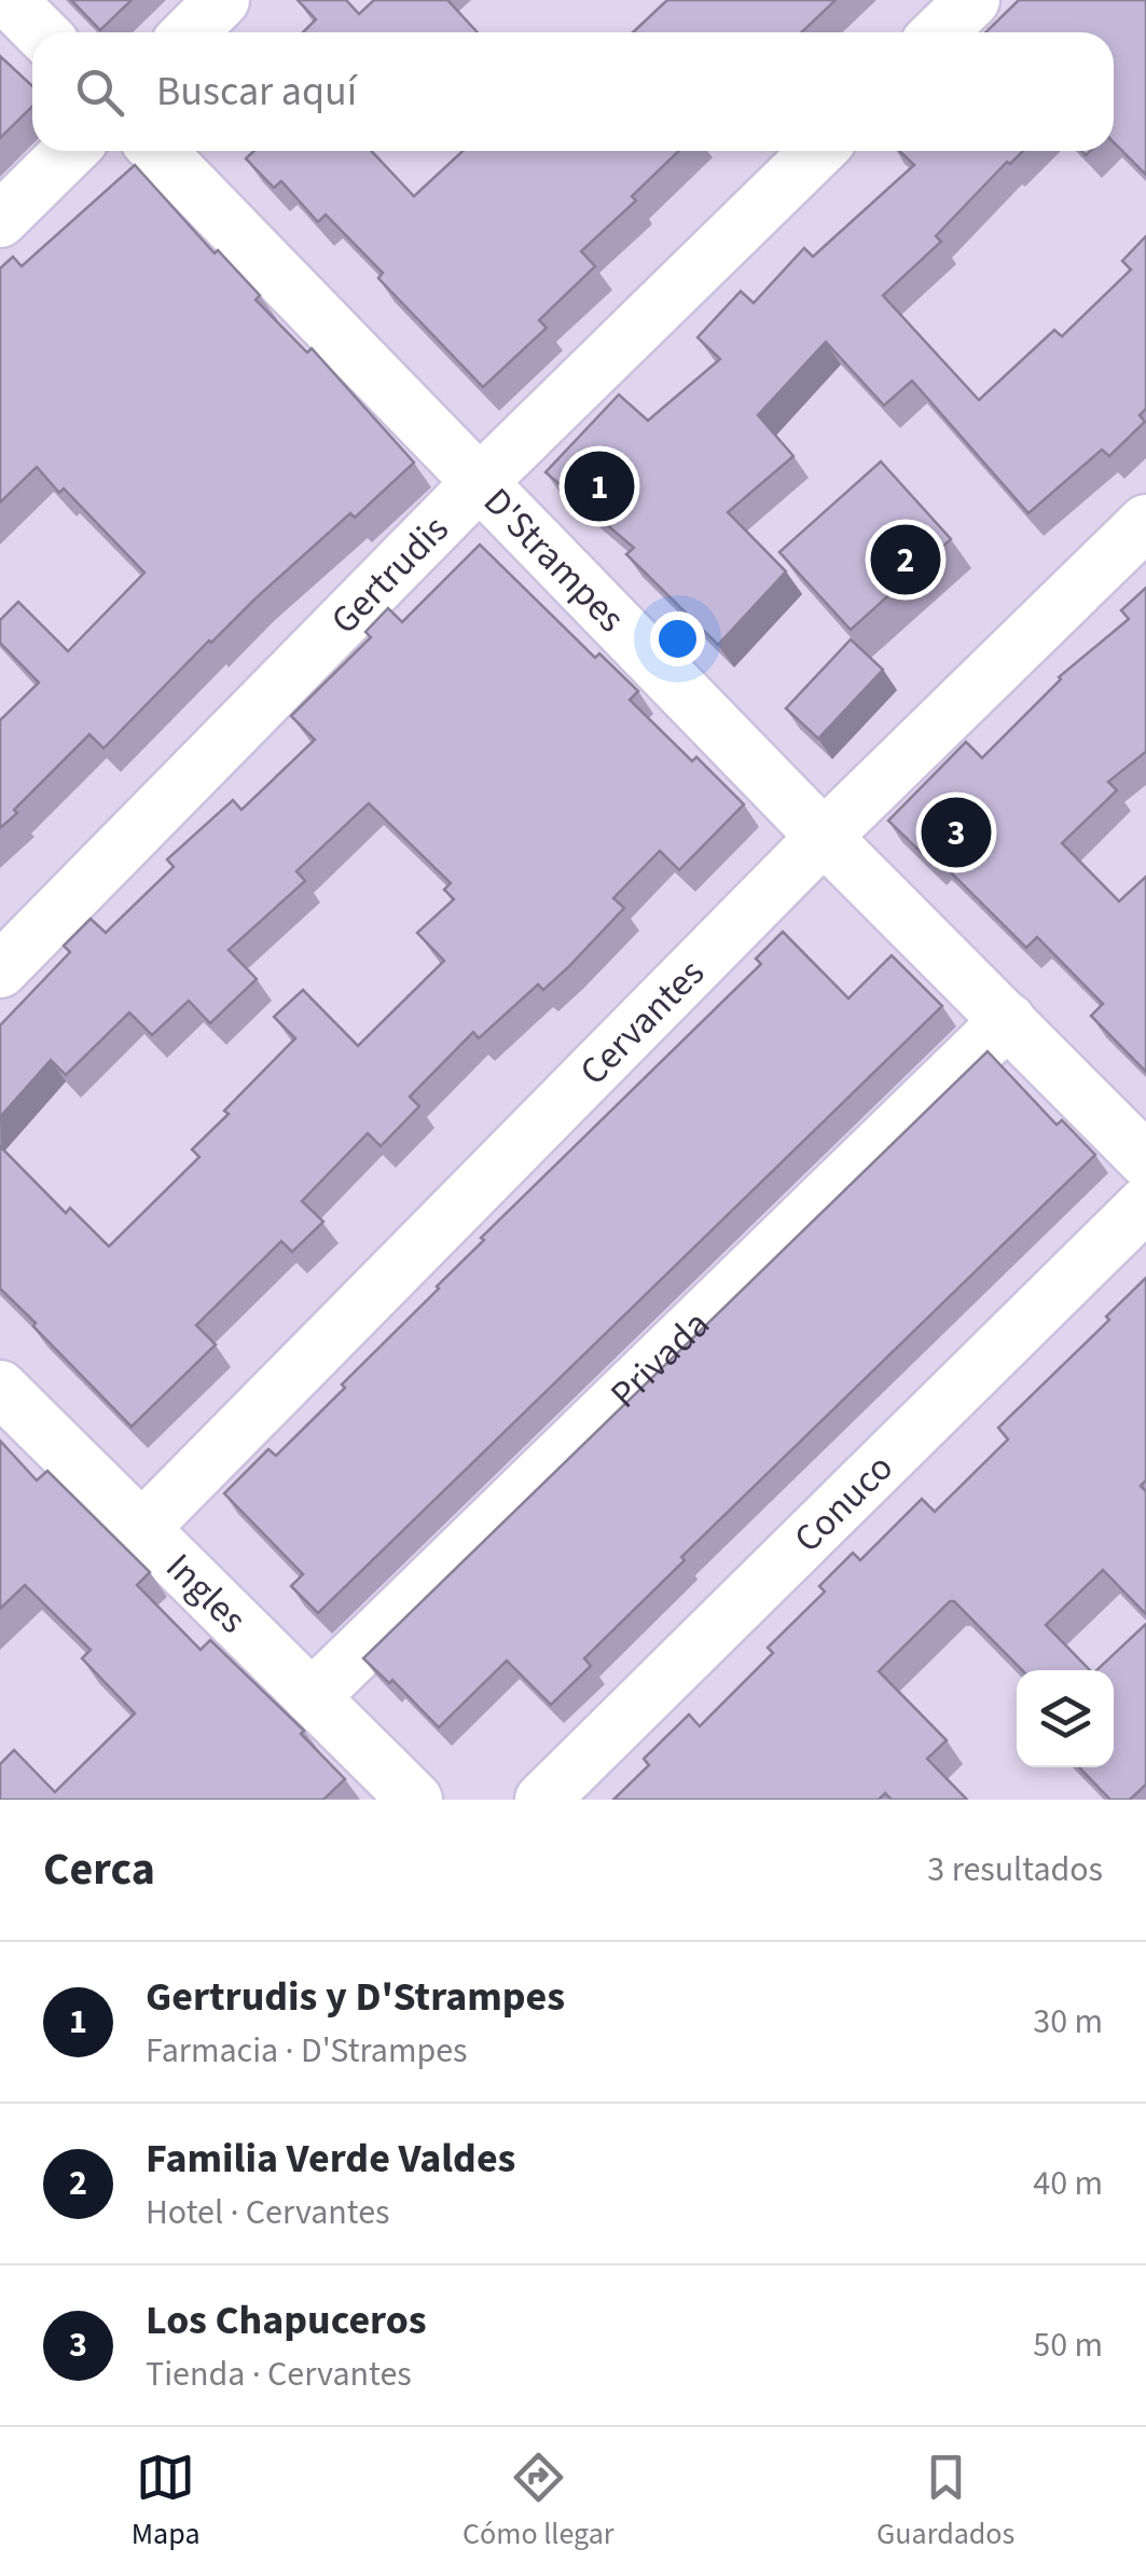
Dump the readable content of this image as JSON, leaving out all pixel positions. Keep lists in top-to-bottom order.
{
  "streets": {
    "street": [
      "D'Strampes",
      "Gertrudis",
      "Cervantes",
      "Privada",
      "Conuco",
      "Ingles"
    ]
  },
  "crossings": [
    ["D'Strampes", "Gertrudis"],
    ["D'Strampes", "Cervantes"],
    ["D'Strampes", "Privada"],
    ["Cervantes", "Ingles"],
    ["Privada", "Ingles"]
  ],
  "page": {
    "search": "Buscar aquí",
    "pins": ["1", "2", "3"],
    "heading": ["Cerca", "3 resultados"],
    "list": [
      {
        "mark": "1",
        "name": "Gertrudis y D'Strampes",
        "note": "Farmacia · D'Strampes",
        "value": "30 m"
      },
      {
        "mark": "2",
        "name": "Familia Verde Valdes",
        "note": "Hotel · Cervantes",
        "value": "40 m"
      },
      {
        "mark": "3",
        "name": "Los Chapuceros",
        "note": "Tienda · Cervantes",
        "value": "50 m"
      }
    ],
    "nav": ["Mapa", "Cómo llegar", "Guardados"]
  }
}
